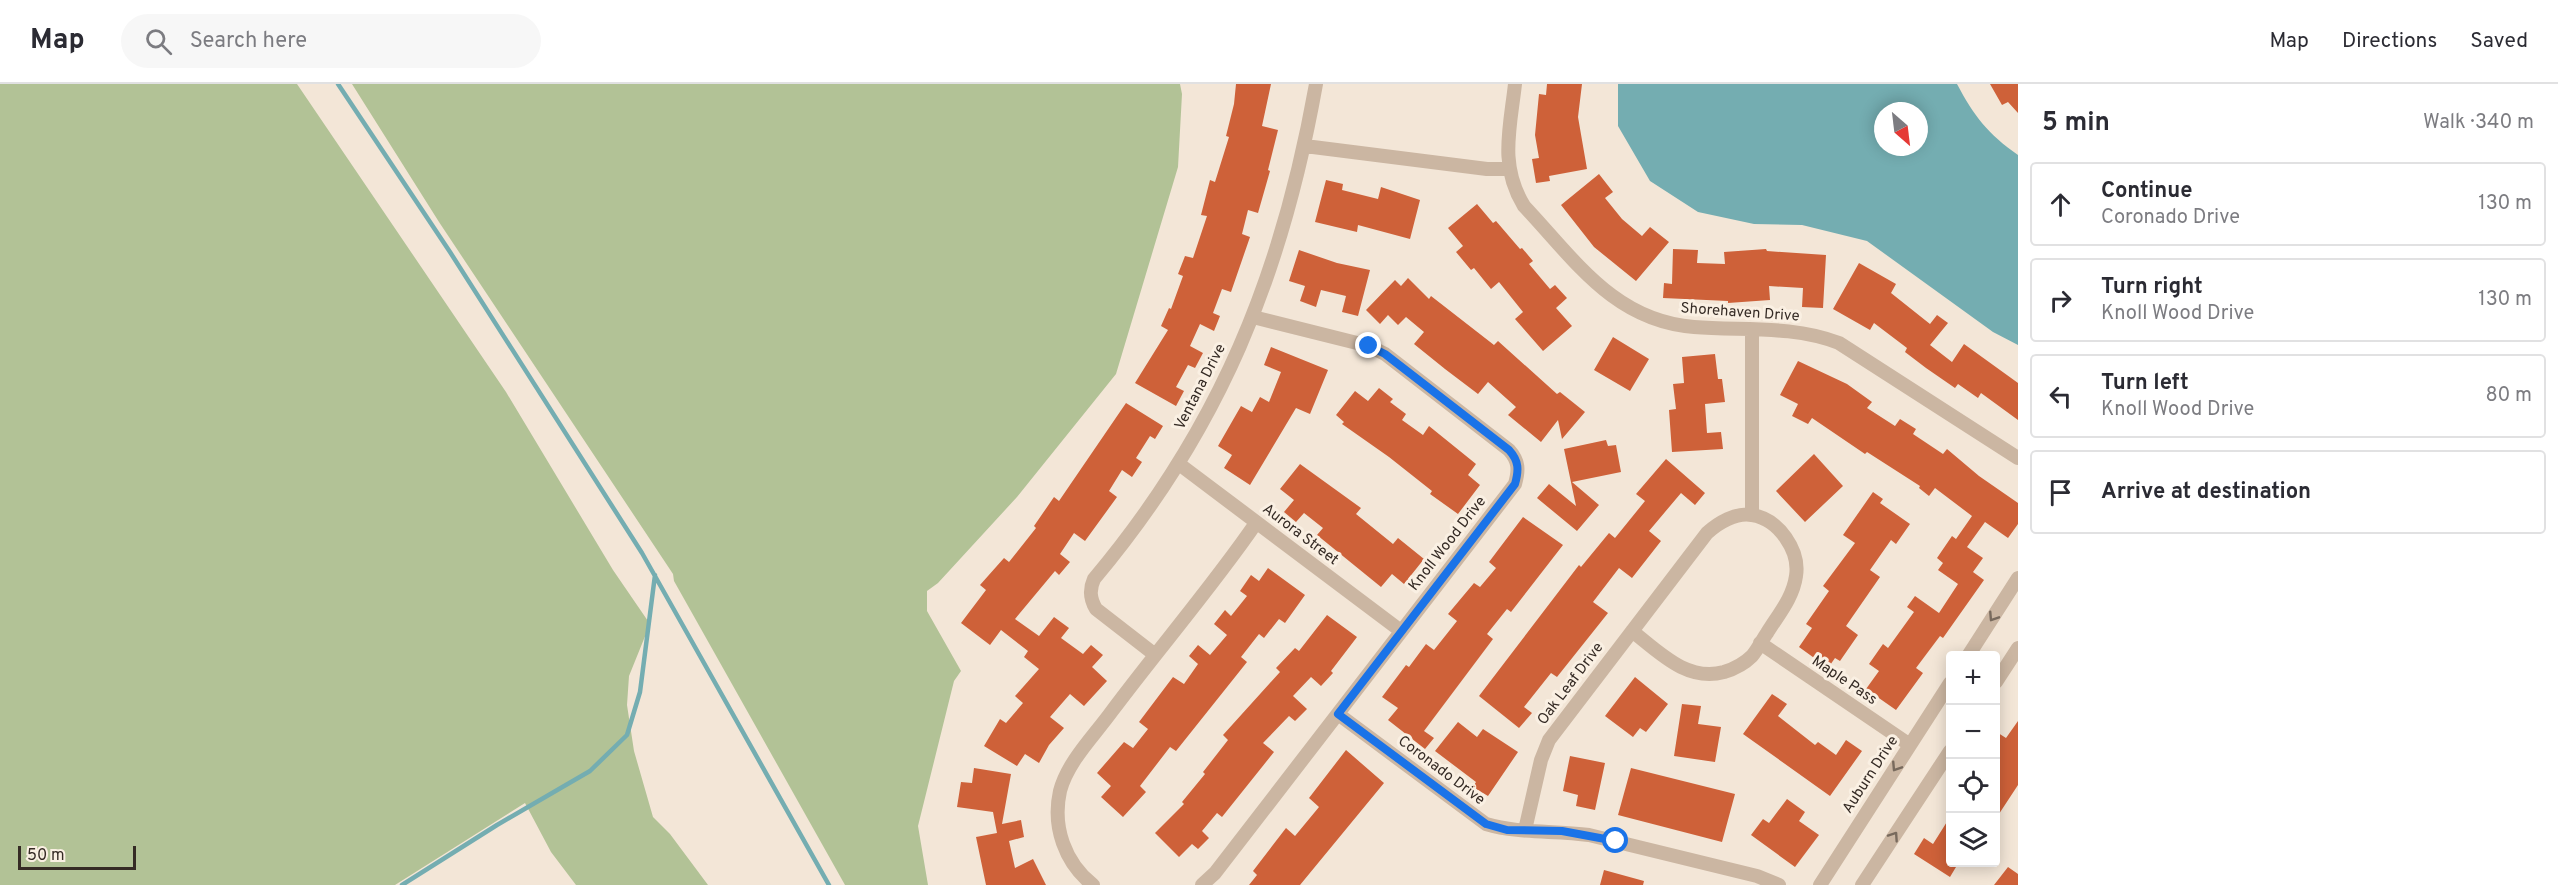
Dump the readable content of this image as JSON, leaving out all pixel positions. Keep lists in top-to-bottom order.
{
  "streets": {
    "street": [
      "Shorehaven Drive",
      "Ventana Drive",
      "Aurora Street",
      "Knoll Wood Drive",
      "Maple Pass",
      "Oak Leaf Drive",
      "Coronado Drive",
      "Auburn Drive"
    ]
  },
  "crossings": [
    ["Ventana Drive", "Aurora Street"],
    ["Ventana Drive", "Knoll Wood Drive"],
    ["Aurora Street", "Knoll Wood Drive"],
    ["Knoll Wood Drive", "Coronado Drive"],
    ["Maple Pass", "Oak Leaf Drive"],
    ["Maple Pass", "Auburn Drive"],
    ["Oak Leaf Drive", "Coronado Drive"]
  ],
  "scale_bar": "50 m",
  "north": "bottom right",
  "page": {
    "header": "Map",
    "search": "Search here",
    "nav": ["Map", "Directions", "Saved"],
    "heading": ["5 min", "Walk · 340 m"],
    "list": [
      ["Continue", "Coronado Drive", "130 m"],
      ["Turn right", "Knoll Wood Drive", "130 m"],
      ["Turn left", "Knoll Wood Drive", "80 m"],
      "Arrive at destination"
    ],
    "map_buttons": ["+", "−"],
    "scale": "50 m"
  }
}
